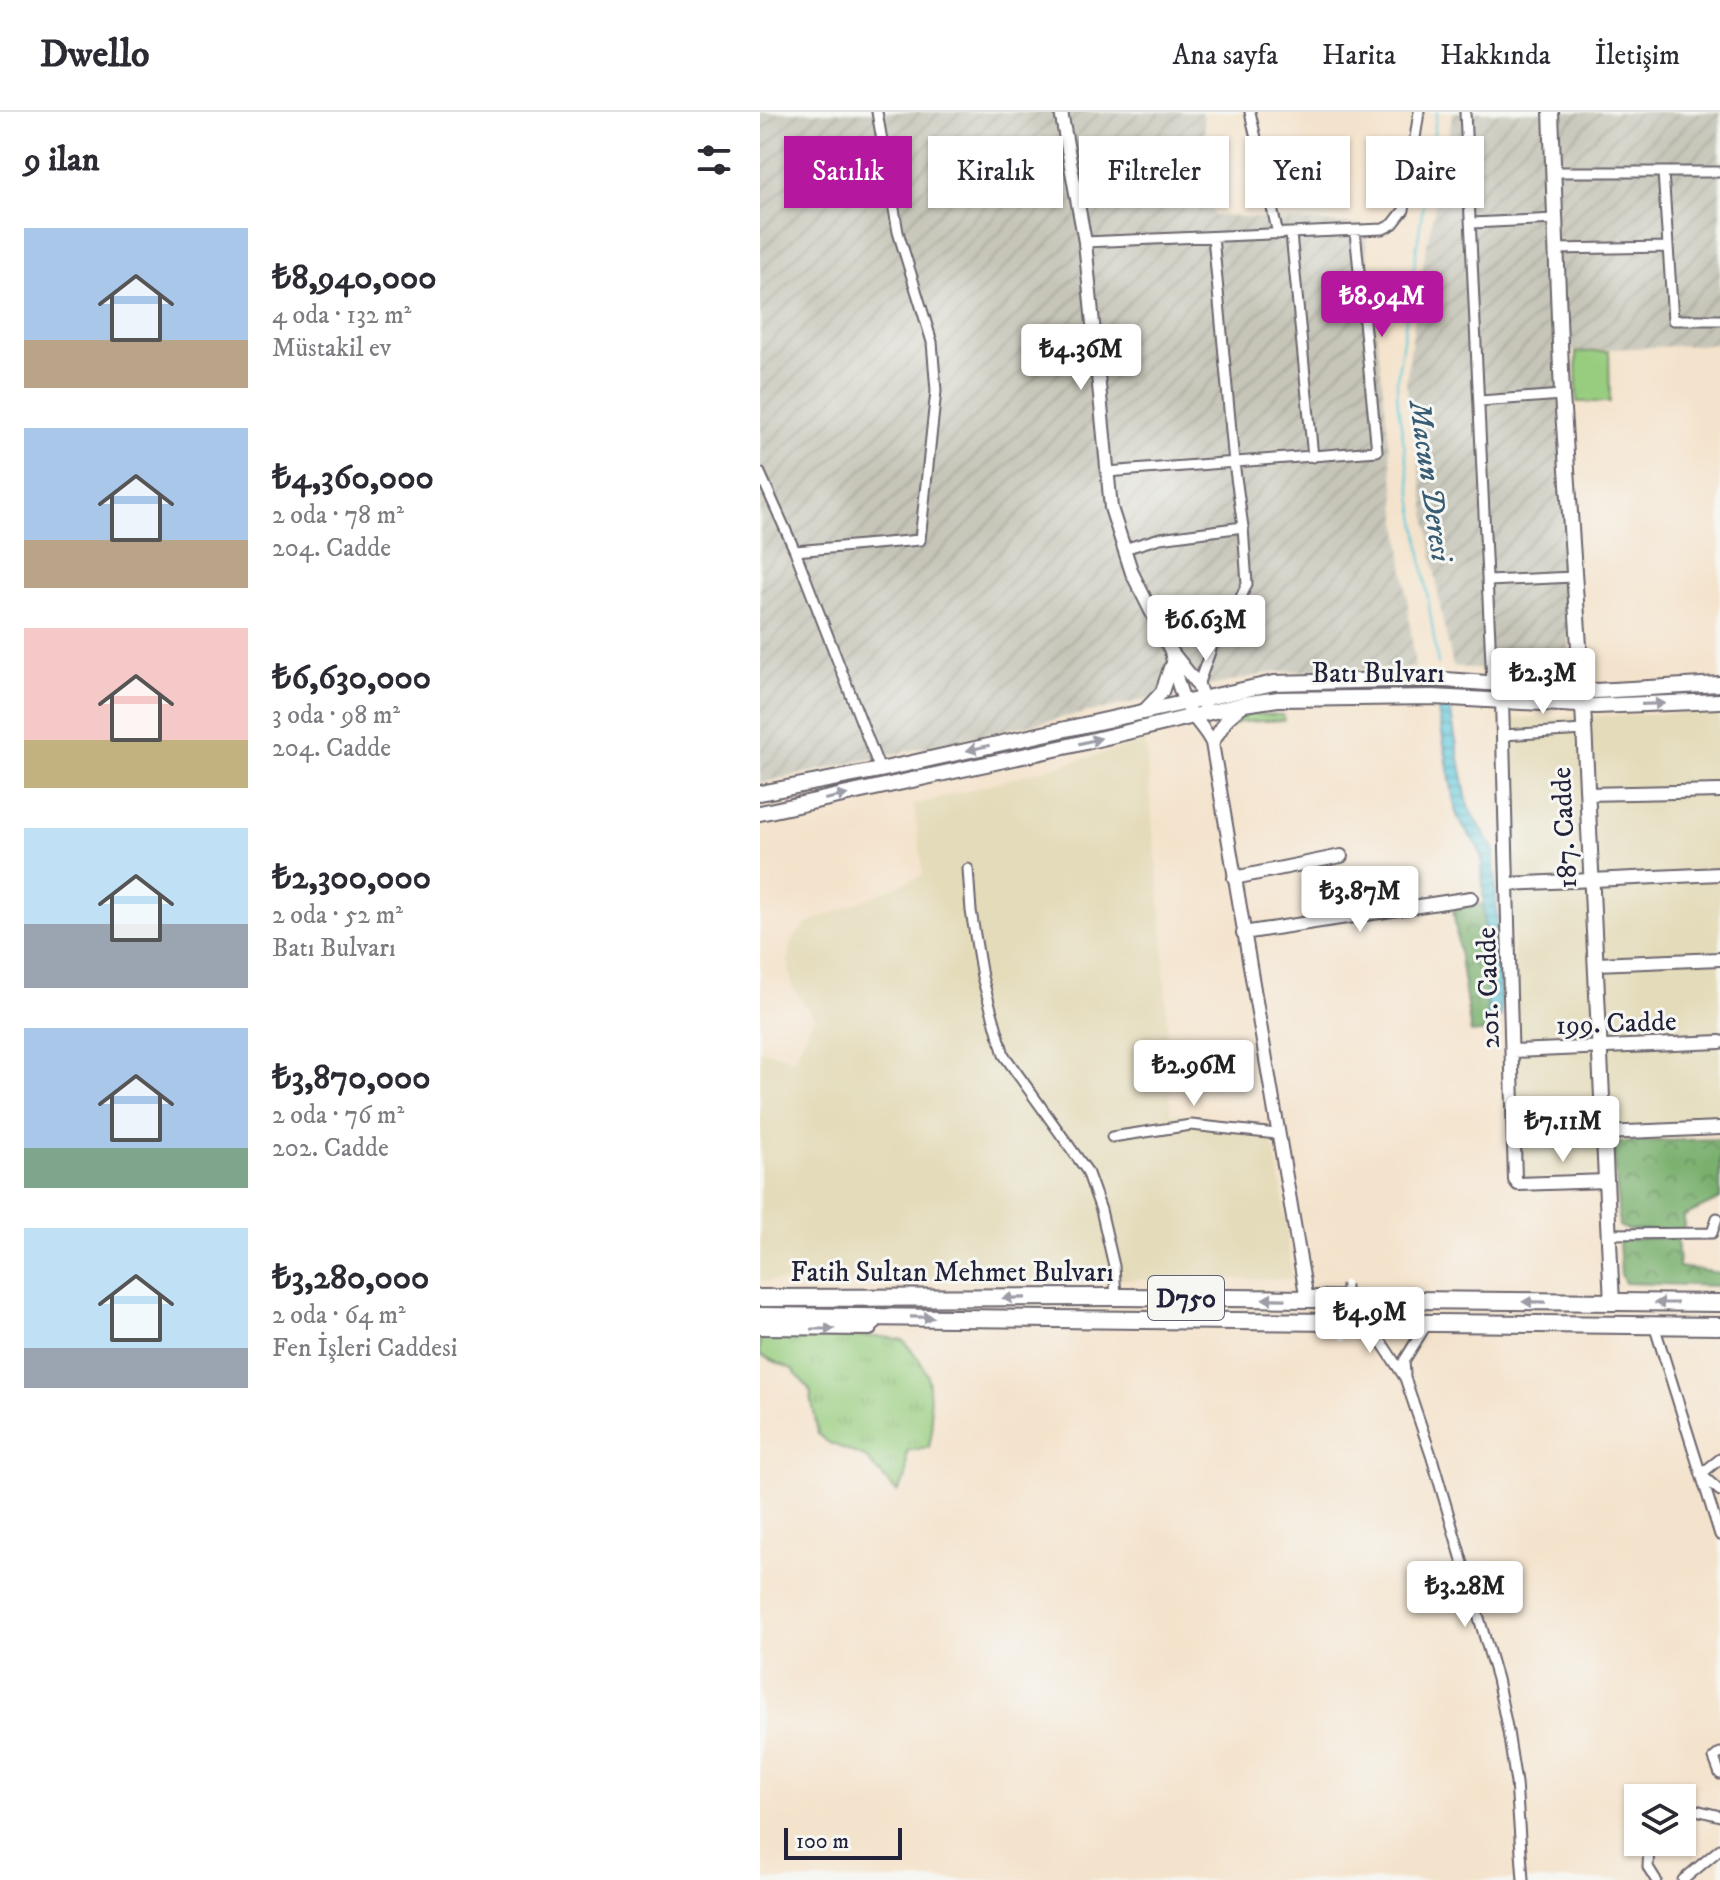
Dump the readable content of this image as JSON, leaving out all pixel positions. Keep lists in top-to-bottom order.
{
  "streets": {
    "highway": ["Fatih Sultan Mehmet Bulvarı", "D750"],
    "main road": ["Batı Bulvarı", "187. Cadde"],
    "street": ["201. Cadde", "199. Cadde"]
  },
  "crossings": [
    ["Batı Bulvarı", "187. Cadde"],
    ["Batı Bulvarı", "201. Cadde"],
    ["187. Cadde", "201. Cadde"],
    ["187. Cadde", "199. Cadde"],
    ["187. Cadde", "Fatih Sultan Mehmet Bulvarı"],
    ["201. Cadde", "199. Cadde"]
  ],
  "water": ["Macun Deresi"],
  "scale_bar": "100 m",
  "page": {
    "header": "Dwello",
    "nav": [
      "Ana sayfa",
      "Harita",
      "Hakkında",
      "İletişim"
    ],
    "heading": "9 ilan",
    "chip": [
      "Satılık",
      "Kiralık",
      "Filtreler",
      "Yeni",
      "Daire"
    ],
    "list": [
      {
        "name": "₺8,940,000",
        "note": "4 oda · 132 m² · Müstakil ev"
      },
      {
        "name": "₺4,360,000",
        "note": "2 oda · 78 m² · 204. Cadde"
      },
      {
        "name": "₺6,630,000",
        "note": "3 oda · 98 m² · 204. Cadde"
      },
      {
        "name": "₺2,300,000",
        "note": "2 oda · 52 m² · Batı Bulvarı"
      },
      {
        "name": "₺3,870,000",
        "note": "2 oda · 76 m² · 202. Cadde"
      },
      {
        "name": "₺3,280,000",
        "note": "2 oda · 64 m² · Fen İşleri Caddesi"
      }
    ],
    "price": [
      "₺8.94M",
      "₺4.36M",
      "₺6.63M",
      "₺2.3M",
      "₺3.87M",
      "₺2.96M",
      "₺7.11M",
      "₺4.9M",
      "₺3.28M"
    ],
    "scale": "100 m"
  }
}
